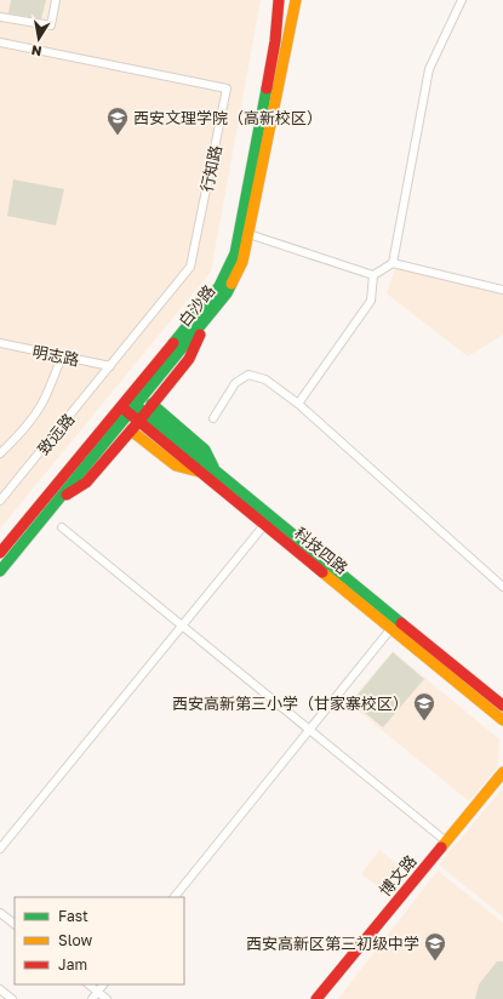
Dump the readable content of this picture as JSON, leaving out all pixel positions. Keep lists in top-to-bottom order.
{
  "streets": {
    "street": [
      "行知路",
      "白沙路",
      "明志路",
      "致远路",
      "科技四路",
      "博文路"
    ]
  },
  "crossings": [
    ["行知路", "明志路"],
    ["行知路", "致远路"],
    ["白沙路", "科技四路"],
    ["明志路", "致远路"]
  ],
  "places": {
    "school or university": ["西安文理学院（高新校区）", "西安高新第三小学（甘家寨校区）", "西安高新区第三初级中学"]
  },
  "legend": ["Fast", "Slow", "Jam"],
  "north": "bottom"
}
